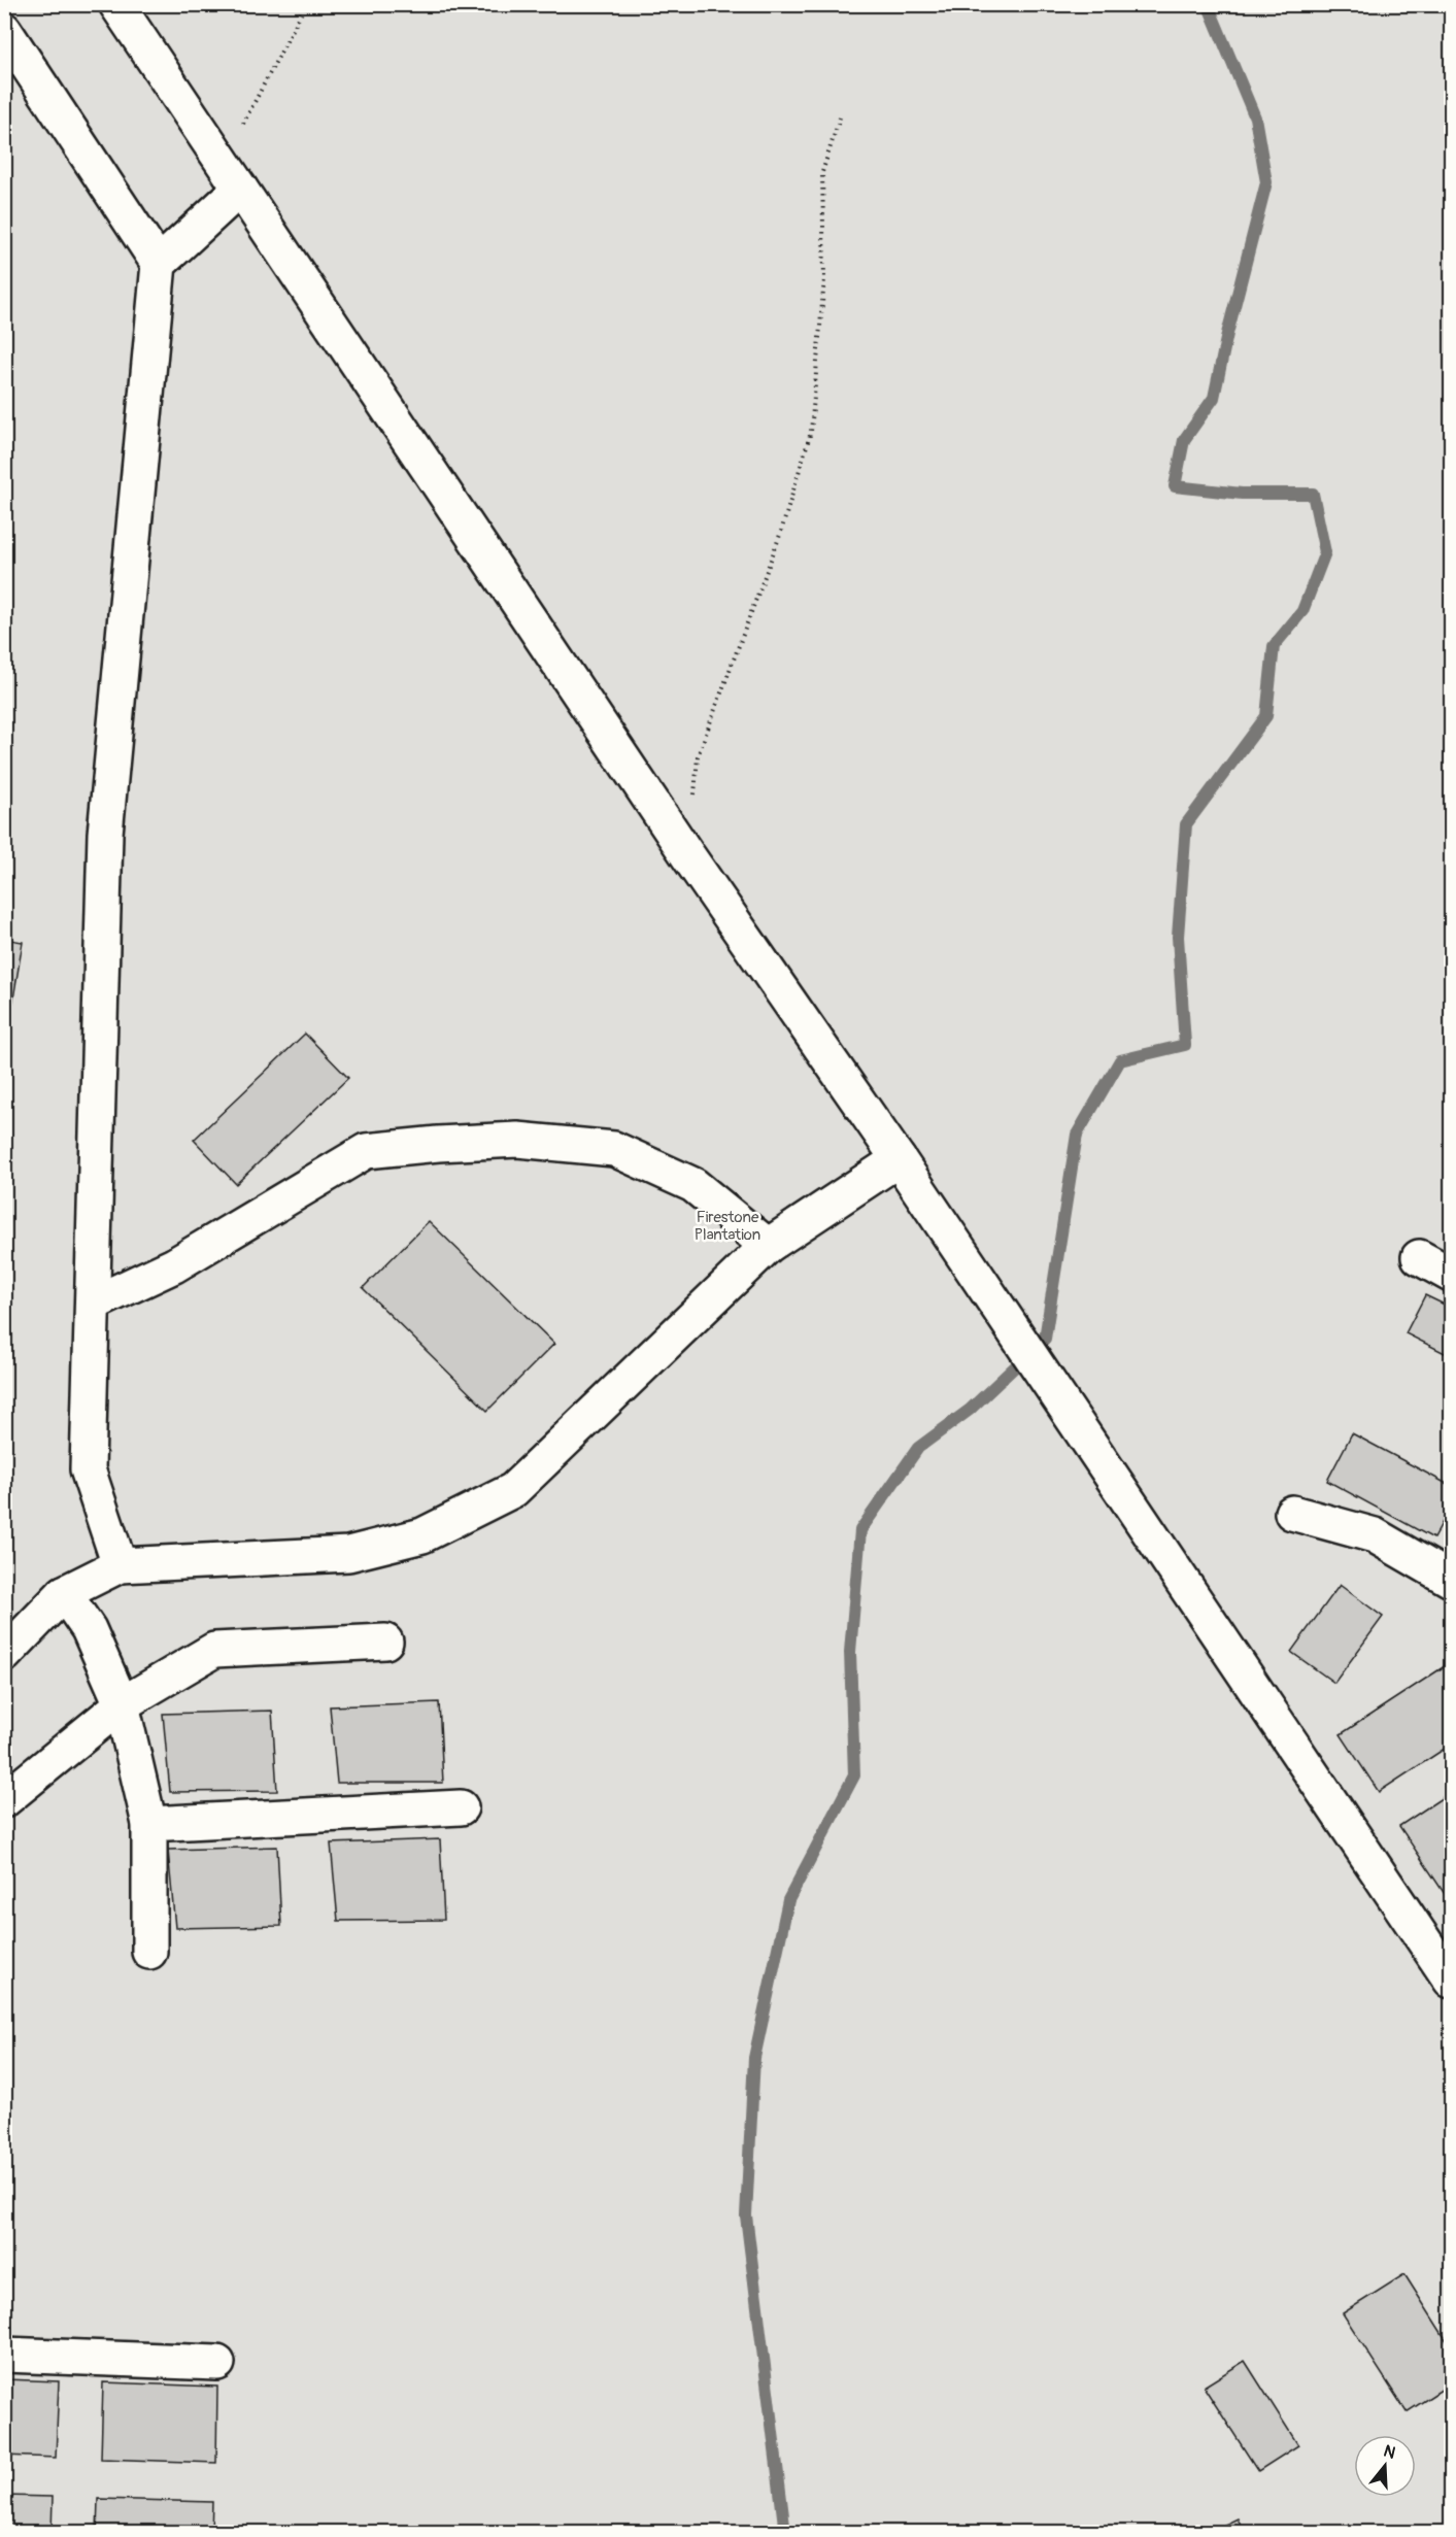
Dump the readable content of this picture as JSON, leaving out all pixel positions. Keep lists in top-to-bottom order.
{
  "parks": ["Firestone Plantation"],
  "north": "top"
}
